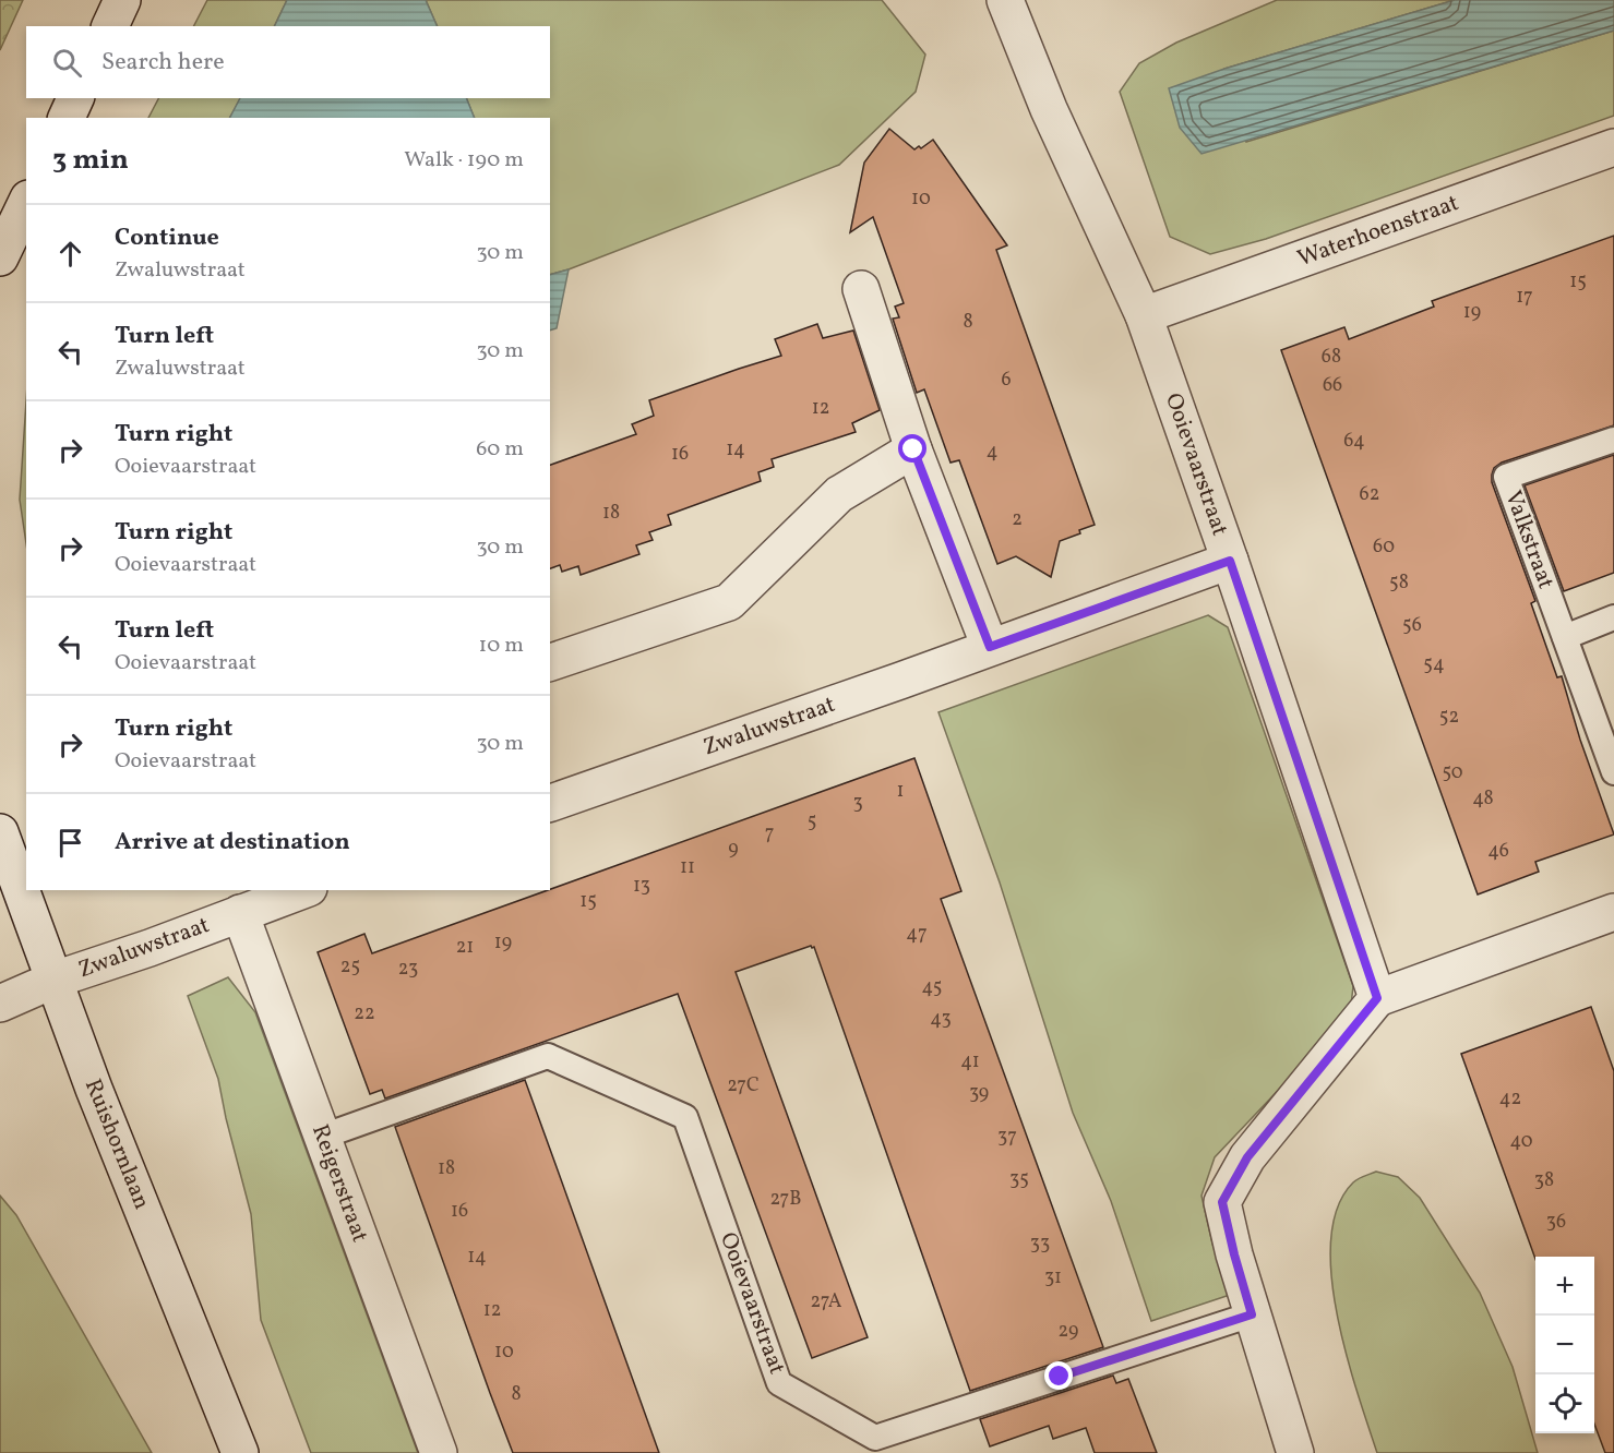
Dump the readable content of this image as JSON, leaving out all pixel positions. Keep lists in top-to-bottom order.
{
  "streets": {
    "street": [
      "Waterhoenstraat",
      "Ooievaarstraat",
      "Zwaluwstraat",
      "Ruishornlaan",
      "Reigerstraat"
    ],
    "lane": ["Valkstraat"]
  },
  "crossings": [
    ["Waterhoenstraat", "Ooievaarstraat"],
    ["Ooievaarstraat", "Zwaluwstraat"],
    ["Ooievaarstraat", "Reigerstraat"],
    ["Zwaluwstraat", "Ruishornlaan"],
    ["Zwaluwstraat", "Reigerstraat"]
  ],
  "house_numbers": [
    "10",
    "15",
    "17",
    "19",
    "8",
    "68",
    "6",
    "66",
    "12",
    "64",
    "14",
    "4",
    "16",
    "62",
    "18",
    "2",
    "60",
    "58",
    "56",
    "54",
    "52",
    "50",
    "1",
    "48",
    "3",
    "5",
    "7",
    "9",
    "46",
    "11",
    "13",
    "15",
    "47",
    "19",
    "21",
    "25",
    "23",
    "45",
    "22",
    "43",
    "41",
    "27C",
    "39",
    "42",
    "37",
    "40",
    "18",
    "35",
    "38",
    "27B",
    "16",
    "36",
    "33",
    "14",
    "31",
    "27A",
    "12",
    "29",
    "10",
    "8"
  ],
  "page": {
    "search": "Search here",
    "heading": ["3 min", "Walk · 190 m"],
    "list": [
      ["Continue", "Zwaluwstraat", "30 m"],
      ["Turn left", "Zwaluwstraat", "30 m"],
      ["Turn right", "Ooievaarstraat", "60 m"],
      ["Turn right", "Ooievaarstraat", "30 m"],
      ["Turn left", "Ooievaarstraat", "10 m"],
      ["Turn right", "Ooievaarstraat", "30 m"],
      "Arrive at destination"
    ],
    "map_buttons": ["+", "−"]
  }
}
